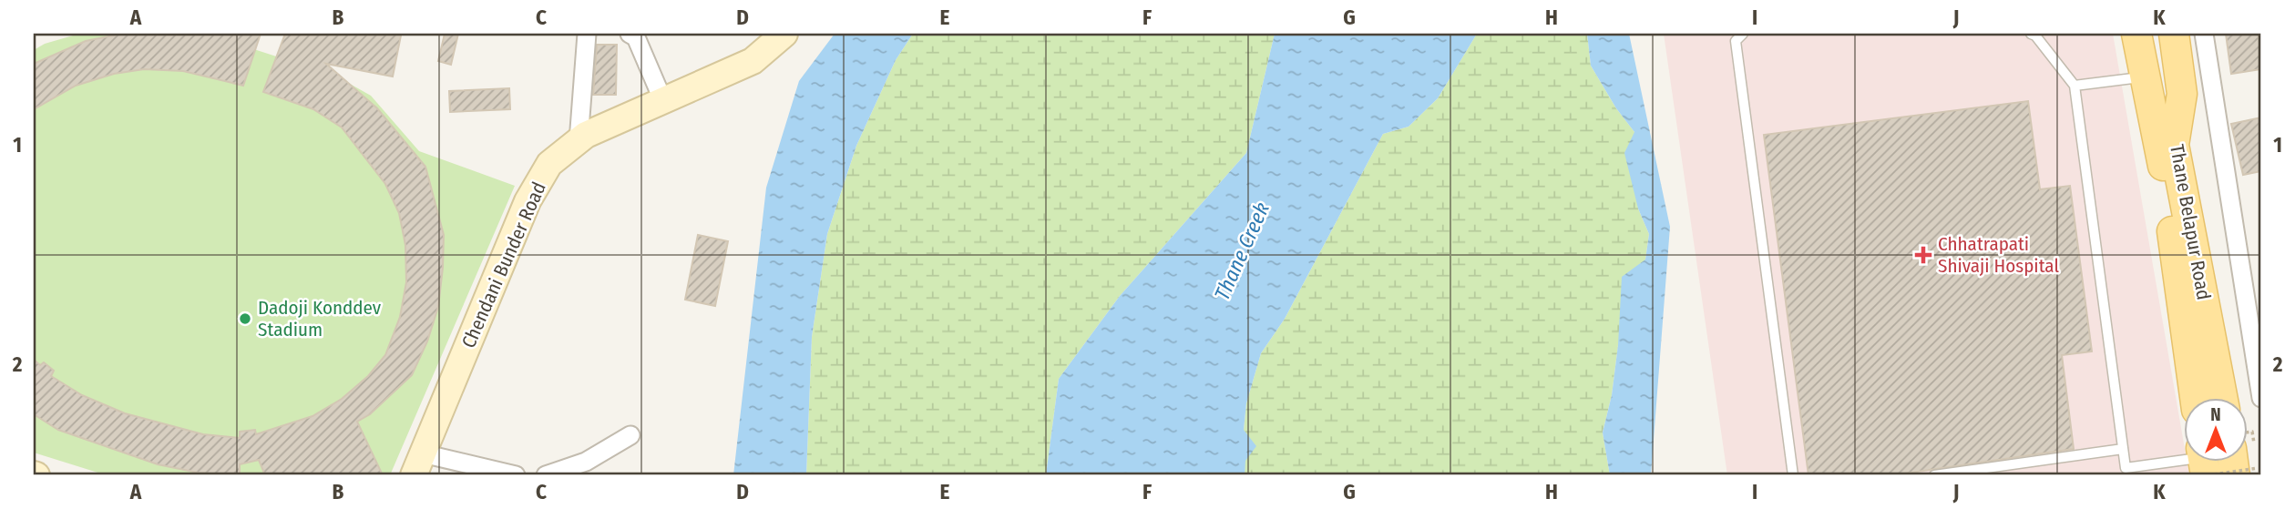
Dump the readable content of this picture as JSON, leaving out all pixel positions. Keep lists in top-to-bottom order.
{
  "streets": {
    "main road": ["Thane Belapur Road", "Chendani Bunder Road"]
  },
  "water": ["Thane Creek"],
  "places": {
    "health": ["Chhatrapati Shivaji Hospital"],
    "other": ["Dadoji Konddev Stadium"]
  },
  "north": "top",
  "grid": {
    "columns": [
      "A",
      "B",
      "C",
      "D",
      "E",
      "F",
      "G",
      "H",
      "I",
      "J",
      "K"
    ],
    "rows": ["1", "2"]
  }
}
